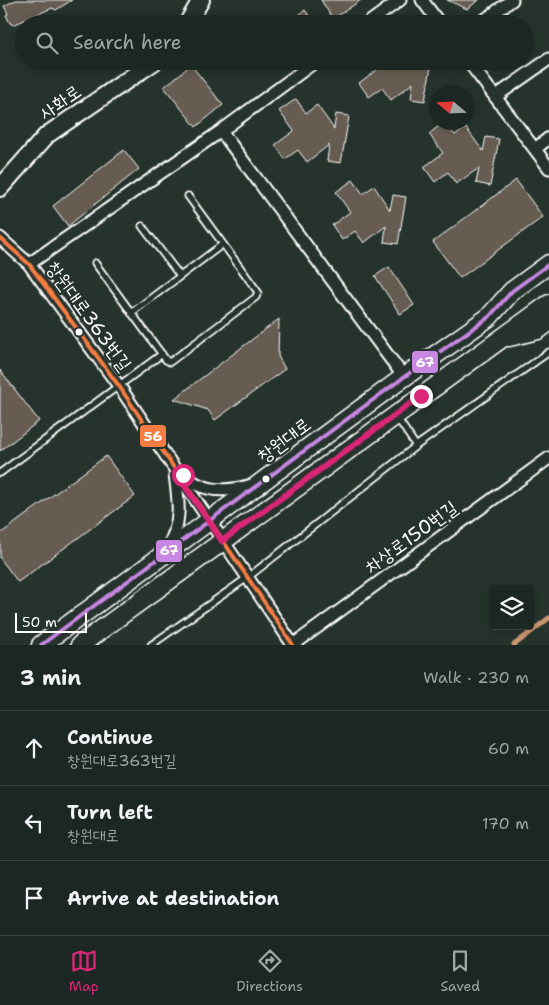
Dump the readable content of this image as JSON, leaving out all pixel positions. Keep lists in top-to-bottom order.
{
  "streets": {
    "main road": ["사화로", "창원대로"],
    "street": ["창원대로363번길", "차상로150번길"]
  },
  "crossings": [
    ["창원대로363번길", "창원대로"],
    ["창원대로363번길", "차상로150번길"]
  ],
  "lines": ["transit line 56", "transit line 67"],
  "scale_bar": "50 m",
  "north": "left",
  "page": {
    "search": "Search here",
    "scale": "50 m",
    "heading": ["3 min", "Walk · 230 m"],
    "list": [
      ["Continue", "창원대로363번길", "60 m"],
      ["Turn left", "창원대로", "170 m"],
      "Arrive at destination"
    ],
    "nav": ["Map", "Directions", "Saved"]
  }
}
